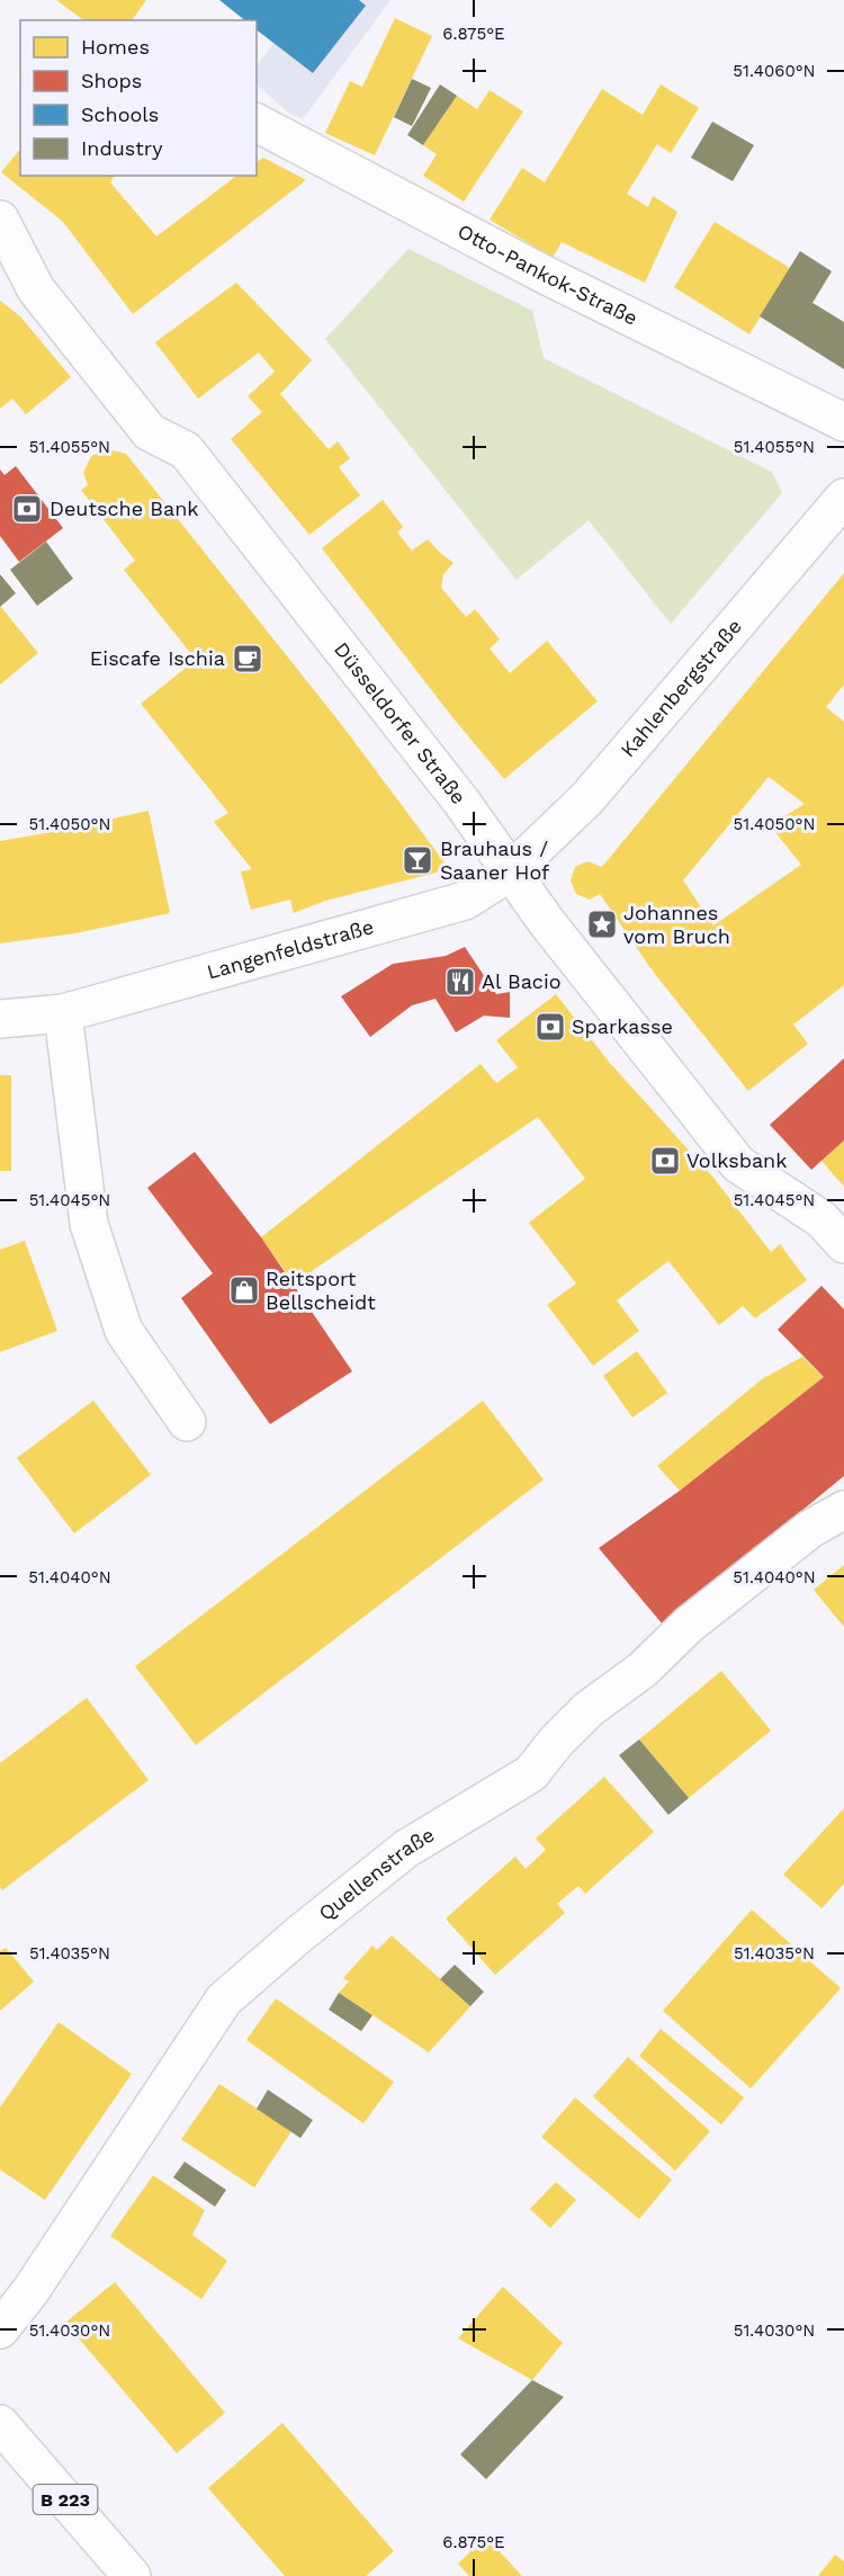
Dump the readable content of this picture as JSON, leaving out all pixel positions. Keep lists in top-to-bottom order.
{
  "streets": {
    "street": [
      "Otto-Pankok-Straße",
      "Kahlenbergstraße",
      "Düsseldorfer Straße",
      "Langenfeldstraße",
      "Quellenstraße",
      "B 223"
    ]
  },
  "crossings": [
    ["Kahlenbergstraße", "Düsseldorfer Straße"],
    ["Kahlenbergstraße", "Langenfeldstraße"],
    ["Düsseldorfer Straße", "Langenfeldstraße"]
  ],
  "places": {
    "bank": ["Deutsche Bank", "Sparkasse", "Volksbank"],
    "cafe": ["Eiscafe Ischia"],
    "bar": ["Brauhaus / Saaner Hof"],
    "place": ["Johannes vom Bruch"],
    "restaurant": ["Al Bacio"],
    "shop": ["Reitsport Bellscheidt"]
  },
  "legend": [
    "Homes",
    "Shops",
    "Schools",
    "Industry"
  ],
  "coordinates": [
    "6.875°E",
    "51.4060°N",
    "51.4055°N",
    "51.4050°N",
    "51.4045°N",
    "51.4040°N",
    "51.4035°N",
    "51.4030°N"
  ]
}
